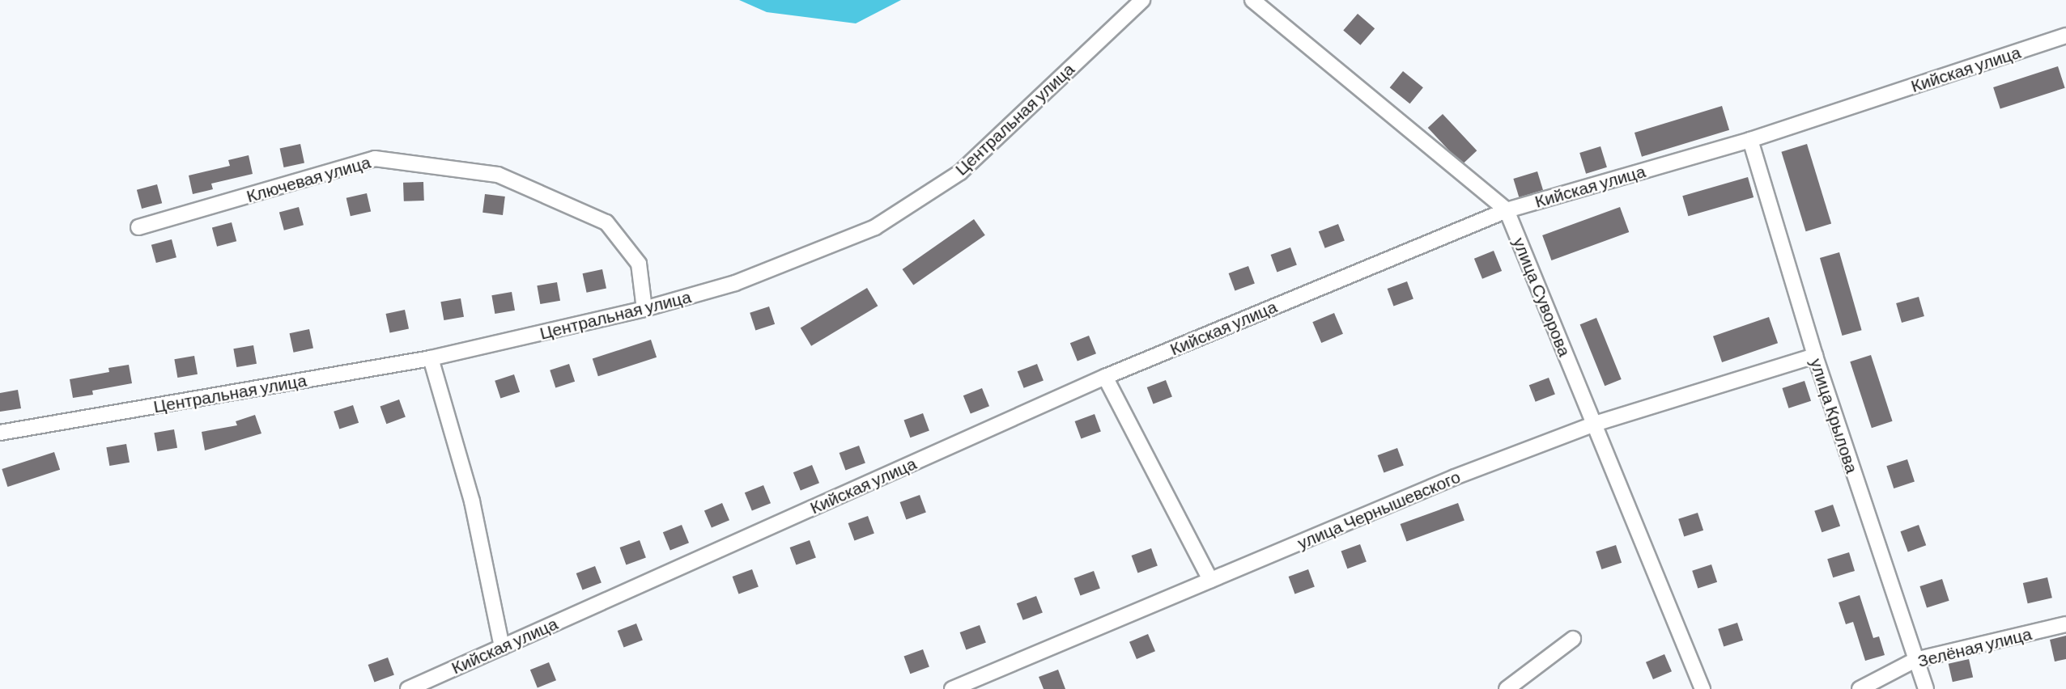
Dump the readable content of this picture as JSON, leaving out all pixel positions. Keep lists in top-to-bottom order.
{
  "streets": {
    "street": [
      "Кийская улица",
      "Центральная улица",
      "Ключевая улица",
      "улица Суворова",
      "улица Крылова",
      "улица Чернышевского",
      "Зелёная улица"
    ]
  },
  "crossings": [
    ["Кийская улица", "улица Суворова"],
    ["Кийская улица", "улица Крылова"],
    ["Центральная улица", "Ключевая улица"],
    ["улица Суворова", "улица Чернышевского"],
    ["улица Крылова", "улица Чернышевского"],
    ["улица Крылова", "Зелёная улица"]
  ]
}
